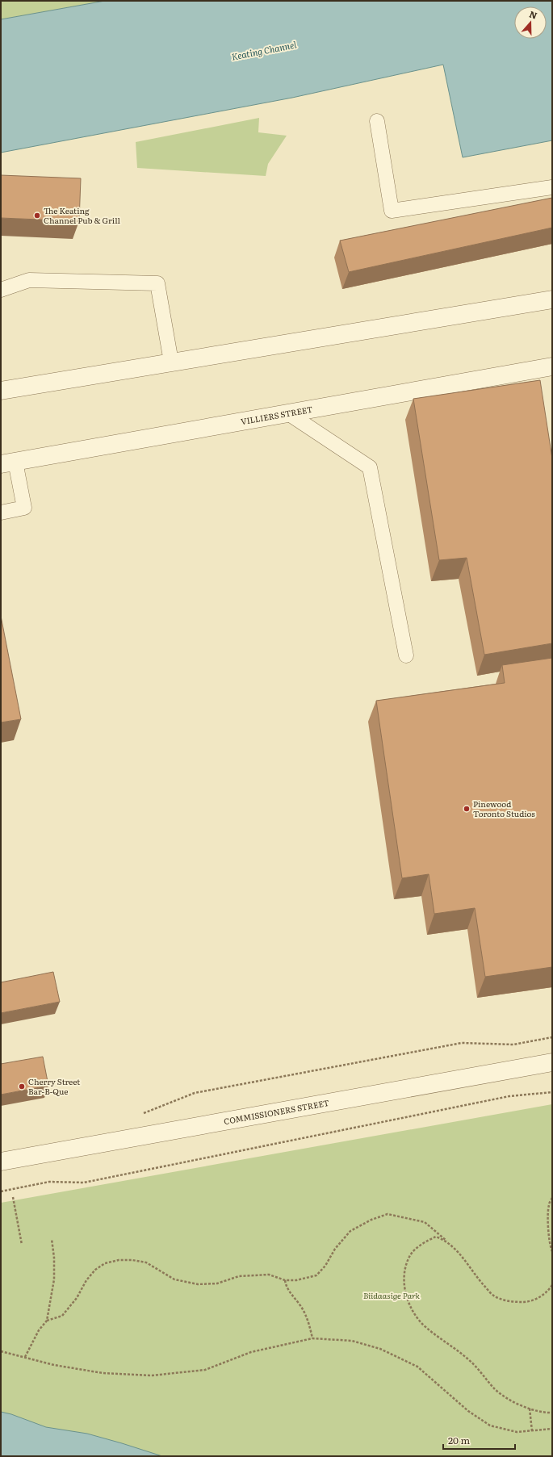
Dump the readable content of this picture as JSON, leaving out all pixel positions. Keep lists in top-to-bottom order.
{
  "streets": {
    "street": ["VILLIERS STREET", "COMMISSIONERS STREET"]
  },
  "water": ["Keating Channel"],
  "parks": ["Biidaasige Park"],
  "places": ["The Keating Channel Pub & Grill", "Pinewood Toronto Studios", "Cherry Street Bar-B-Que"],
  "scale_bar": "20 m",
  "north": "top"
}
